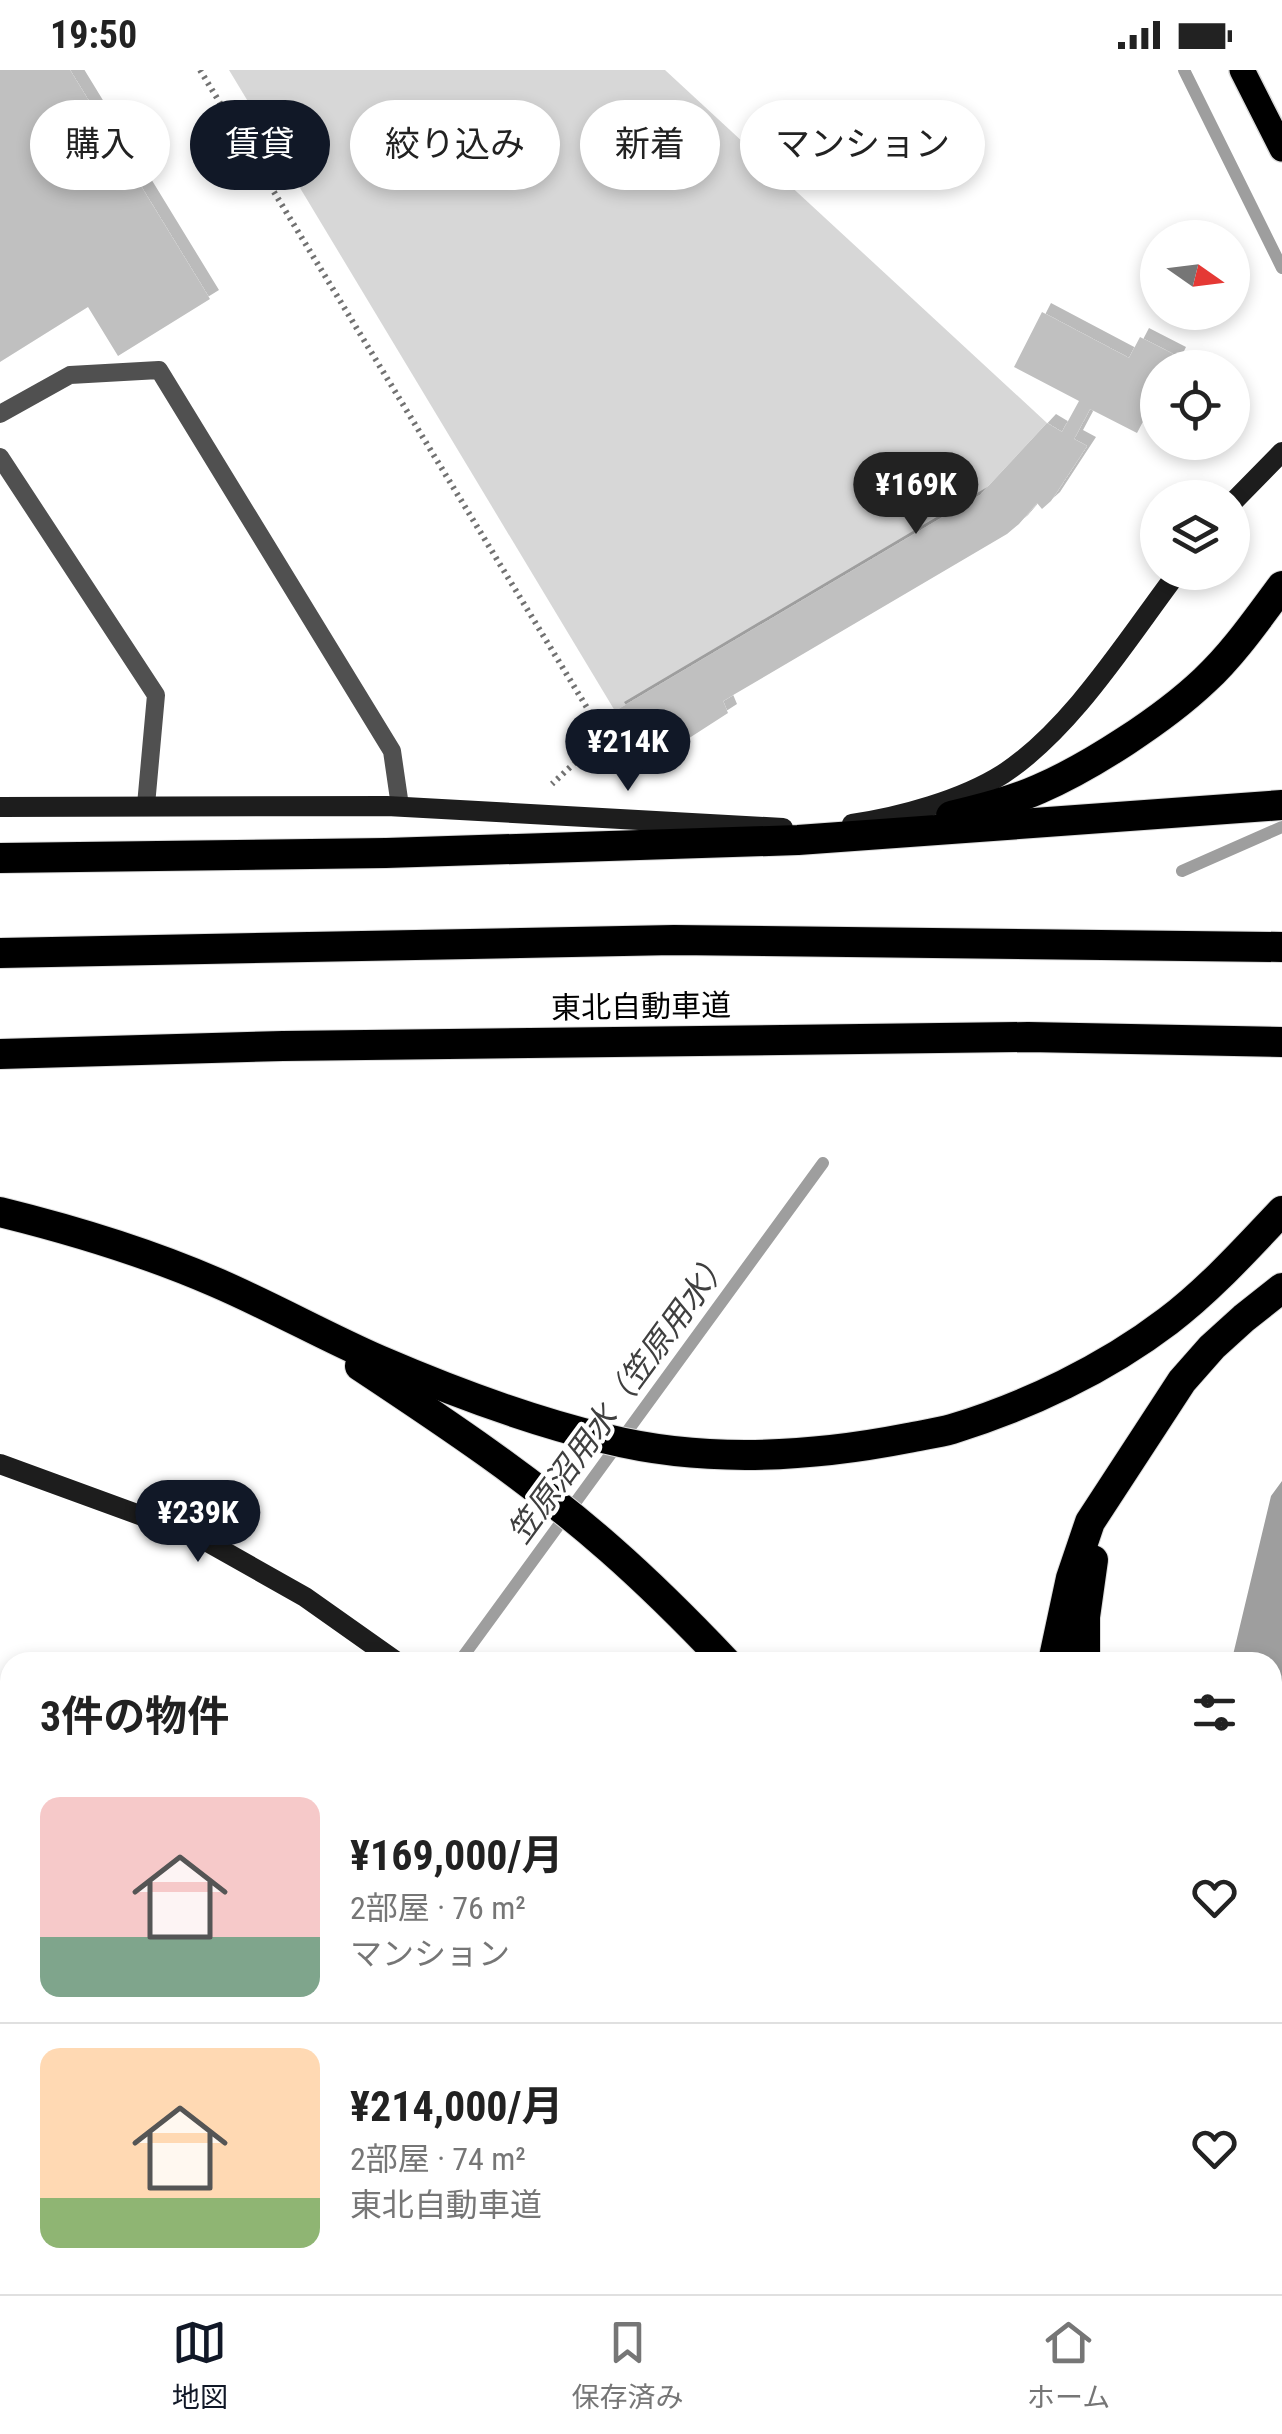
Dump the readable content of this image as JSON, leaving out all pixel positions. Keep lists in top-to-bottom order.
{
  "streets": {
    "highway": ["東北自動車道"]
  },
  "water": ["笠原沼用水（笠原用水）"],
  "north": "right",
  "page": {
    "status": "19:50",
    "chip": [
      "購入",
      "賃貸",
      "絞り込み",
      "新着",
      "マンション"
    ],
    "price": ["¥169K", "¥214K", "¥239K"],
    "heading": "3件の物件",
    "list": [
      {
        "name": "¥169,000/月",
        "note": "2部屋 · 76 m² · マンション"
      },
      {
        "name": "¥214,000/月",
        "note": "2部屋 · 74 m² · 東北自動車道"
      }
    ],
    "tabs": ["地図", "保存済み", "ホーム"]
  }
}
